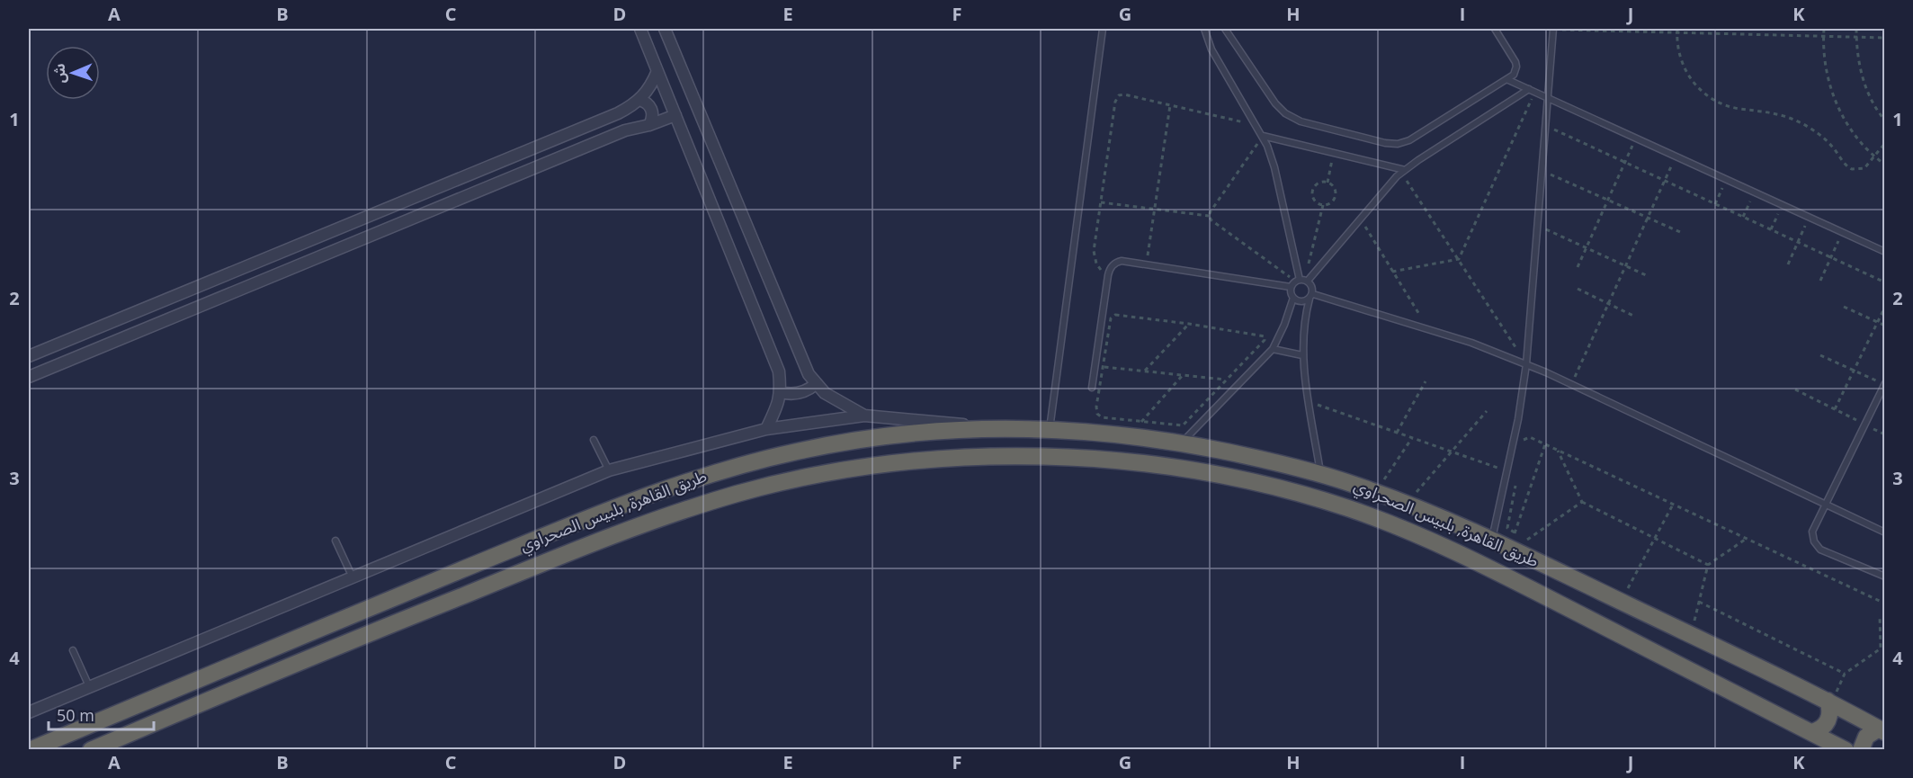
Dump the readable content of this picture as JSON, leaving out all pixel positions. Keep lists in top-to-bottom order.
{
  "streets": {
    "highway": ["طريق القاهرة, بلبيس الصحراوي"]
  },
  "scale_bar": "50 m",
  "north": "left",
  "grid": {
    "columns": [
      "A",
      "B",
      "C",
      "D",
      "E",
      "F",
      "G",
      "H",
      "I",
      "J",
      "K"
    ],
    "rows": [
      "1",
      "2",
      "3",
      "4"
    ]
  }
}
